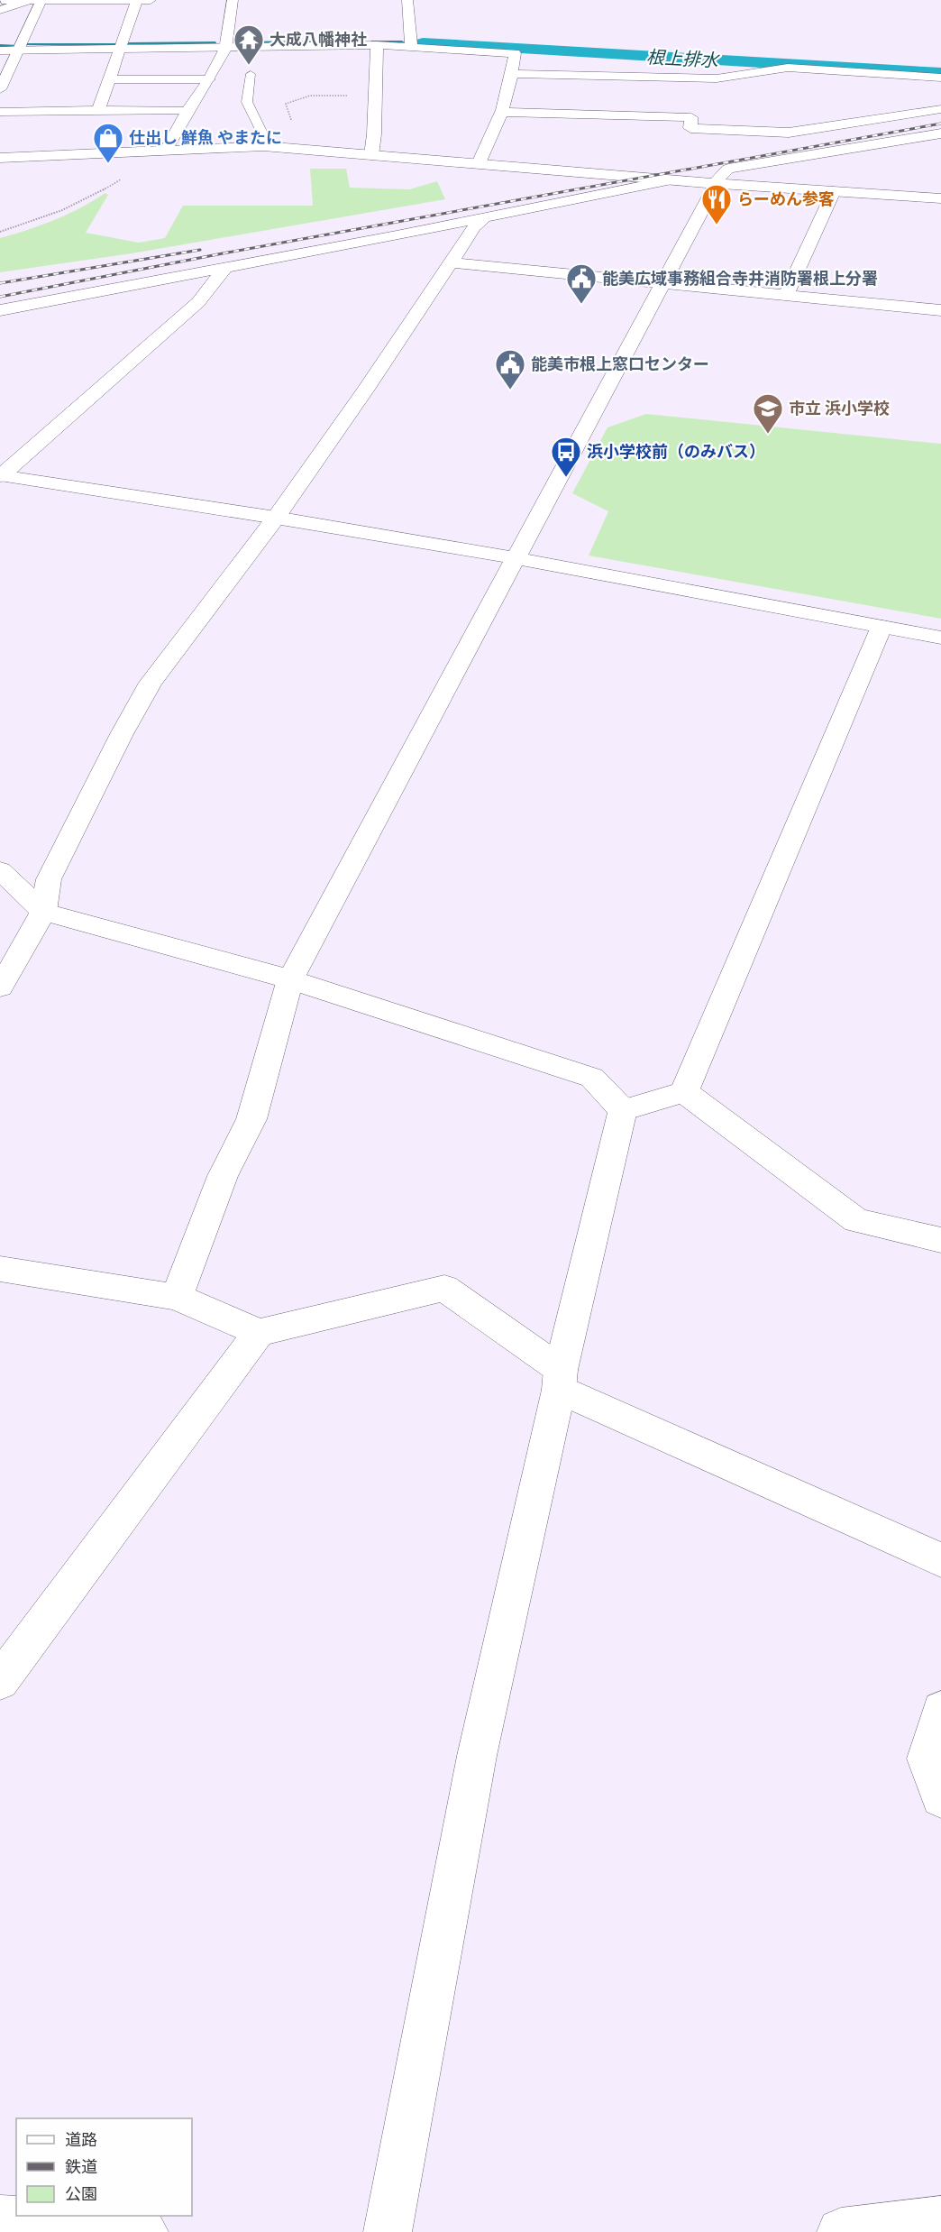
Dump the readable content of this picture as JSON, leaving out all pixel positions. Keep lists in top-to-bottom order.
{
  "water": ["根上排水"],
  "places": {
    "temple": ["大成八幡神社"],
    "shop": ["仕出し 鮮魚 やまたに"],
    "restaurant": ["らーめん参客"],
    "public building": ["能美広域事務組合寺井消防署根上分署", "能美市根上窓口センター"],
    "school or university": ["市立 浜小学校"],
    "bus stop": ["浜小学校前（のみバス）"]
  },
  "legend": ["道路", "鉄道", "公園"]
}
